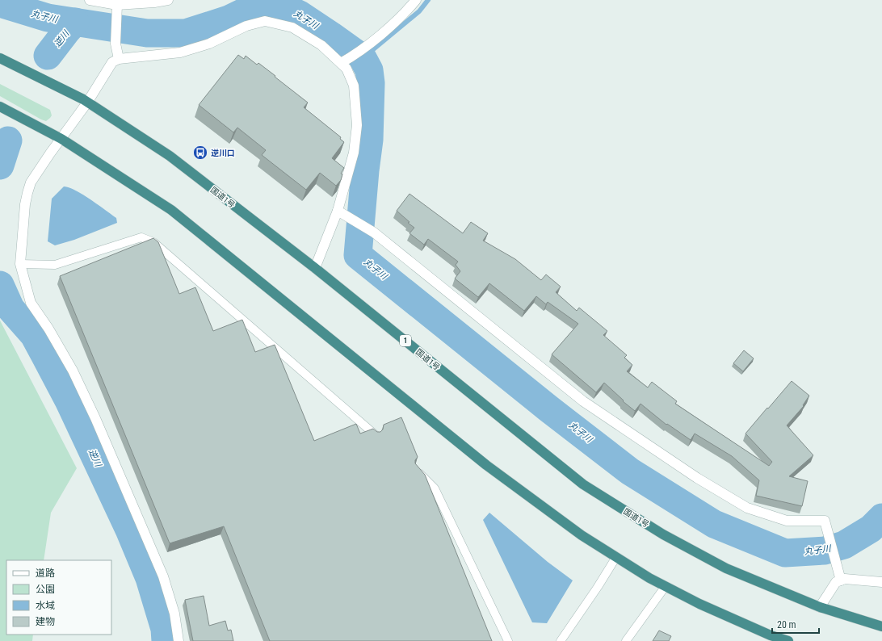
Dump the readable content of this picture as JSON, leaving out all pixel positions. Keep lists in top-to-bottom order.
{
  "streets": {
    "highway": ["国道1号", "1"]
  },
  "crossings": [
    ["国道1号", "1"]
  ],
  "water": ["丸子川", "逆川"],
  "places": {
    "bus stop": ["逆川口"]
  },
  "legend": [
    "道路",
    "公園",
    "水域",
    "建物"
  ],
  "scale_bar": "20 m"
}
